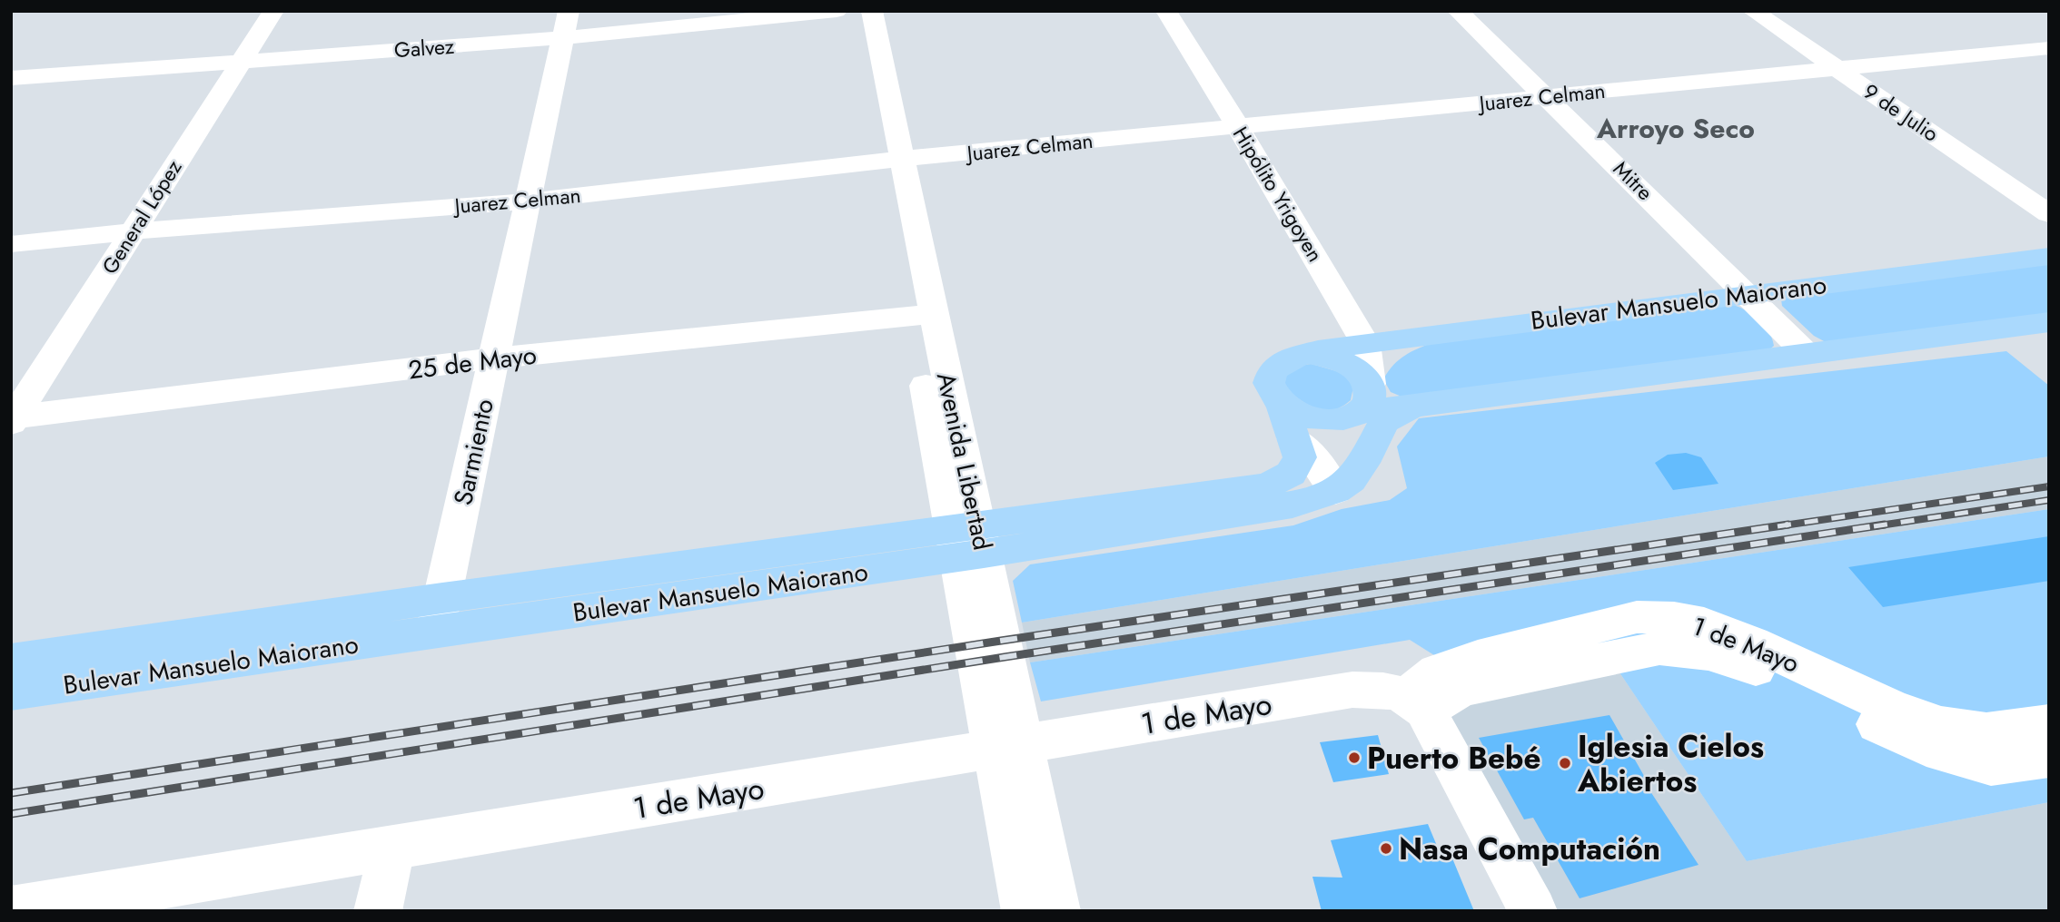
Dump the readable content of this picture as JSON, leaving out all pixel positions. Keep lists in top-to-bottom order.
{
  "streets": {
    "main road": ["Bulevar Mansuelo Maiorano"],
    "street": [
      "Galvez",
      "Juarez Celman",
      "9 de Julio",
      "Mitre",
      "Hipólito Yrigoyen",
      "General López",
      "25 de Mayo",
      "Sarmiento",
      "Avenida Libertad",
      "1 de Mayo"
    ]
  },
  "crossings": [
    ["Galvez", "General López"],
    ["Galvez", "Sarmiento"],
    ["Juarez Celman", "9 de Julio"],
    ["Juarez Celman", "Mitre"],
    ["Juarez Celman", "Hipólito Yrigoyen"],
    ["Juarez Celman", "General López"],
    ["Juarez Celman", "Sarmiento"],
    ["Juarez Celman", "Avenida Libertad"],
    ["Mitre", "Bulevar Mansuelo Maiorano"],
    ["Hipólito Yrigoyen", "Bulevar Mansuelo Maiorano"],
    ["General López", "25 de Mayo"],
    ["Bulevar Mansuelo Maiorano", "Sarmiento"],
    ["Bulevar Mansuelo Maiorano", "Avenida Libertad"],
    ["25 de Mayo", "Sarmiento"],
    ["25 de Mayo", "Avenida Libertad"],
    ["Avenida Libertad", "1 de Mayo"]
  ],
  "districts": ["Arroyo Seco"],
  "places": ["Puerto Bebé", "Iglesia Cielos Abiertos", "Nasa Computación"]
}
